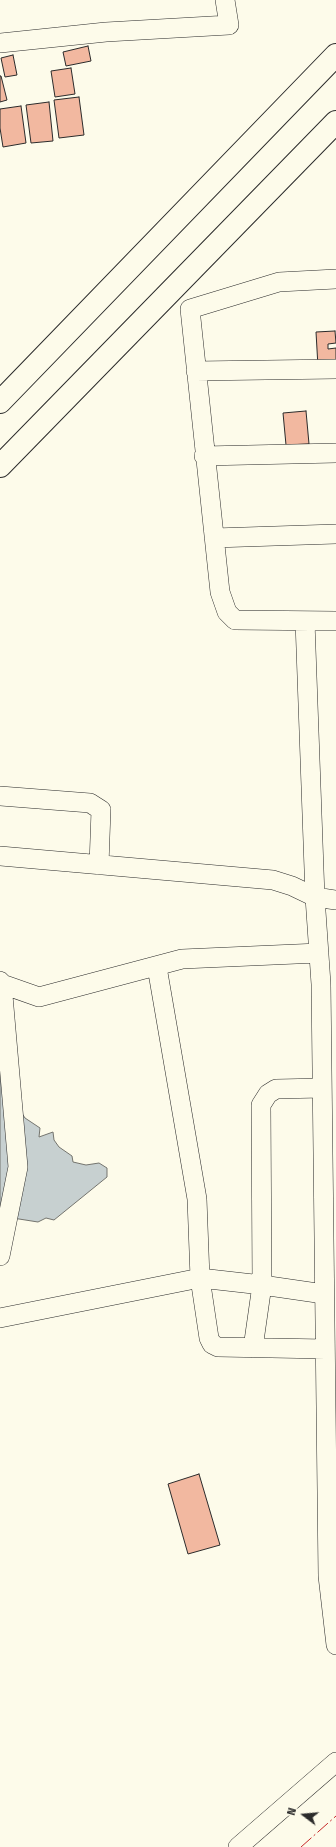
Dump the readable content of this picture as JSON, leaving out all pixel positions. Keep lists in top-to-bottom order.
{
  "north": "left"
}
